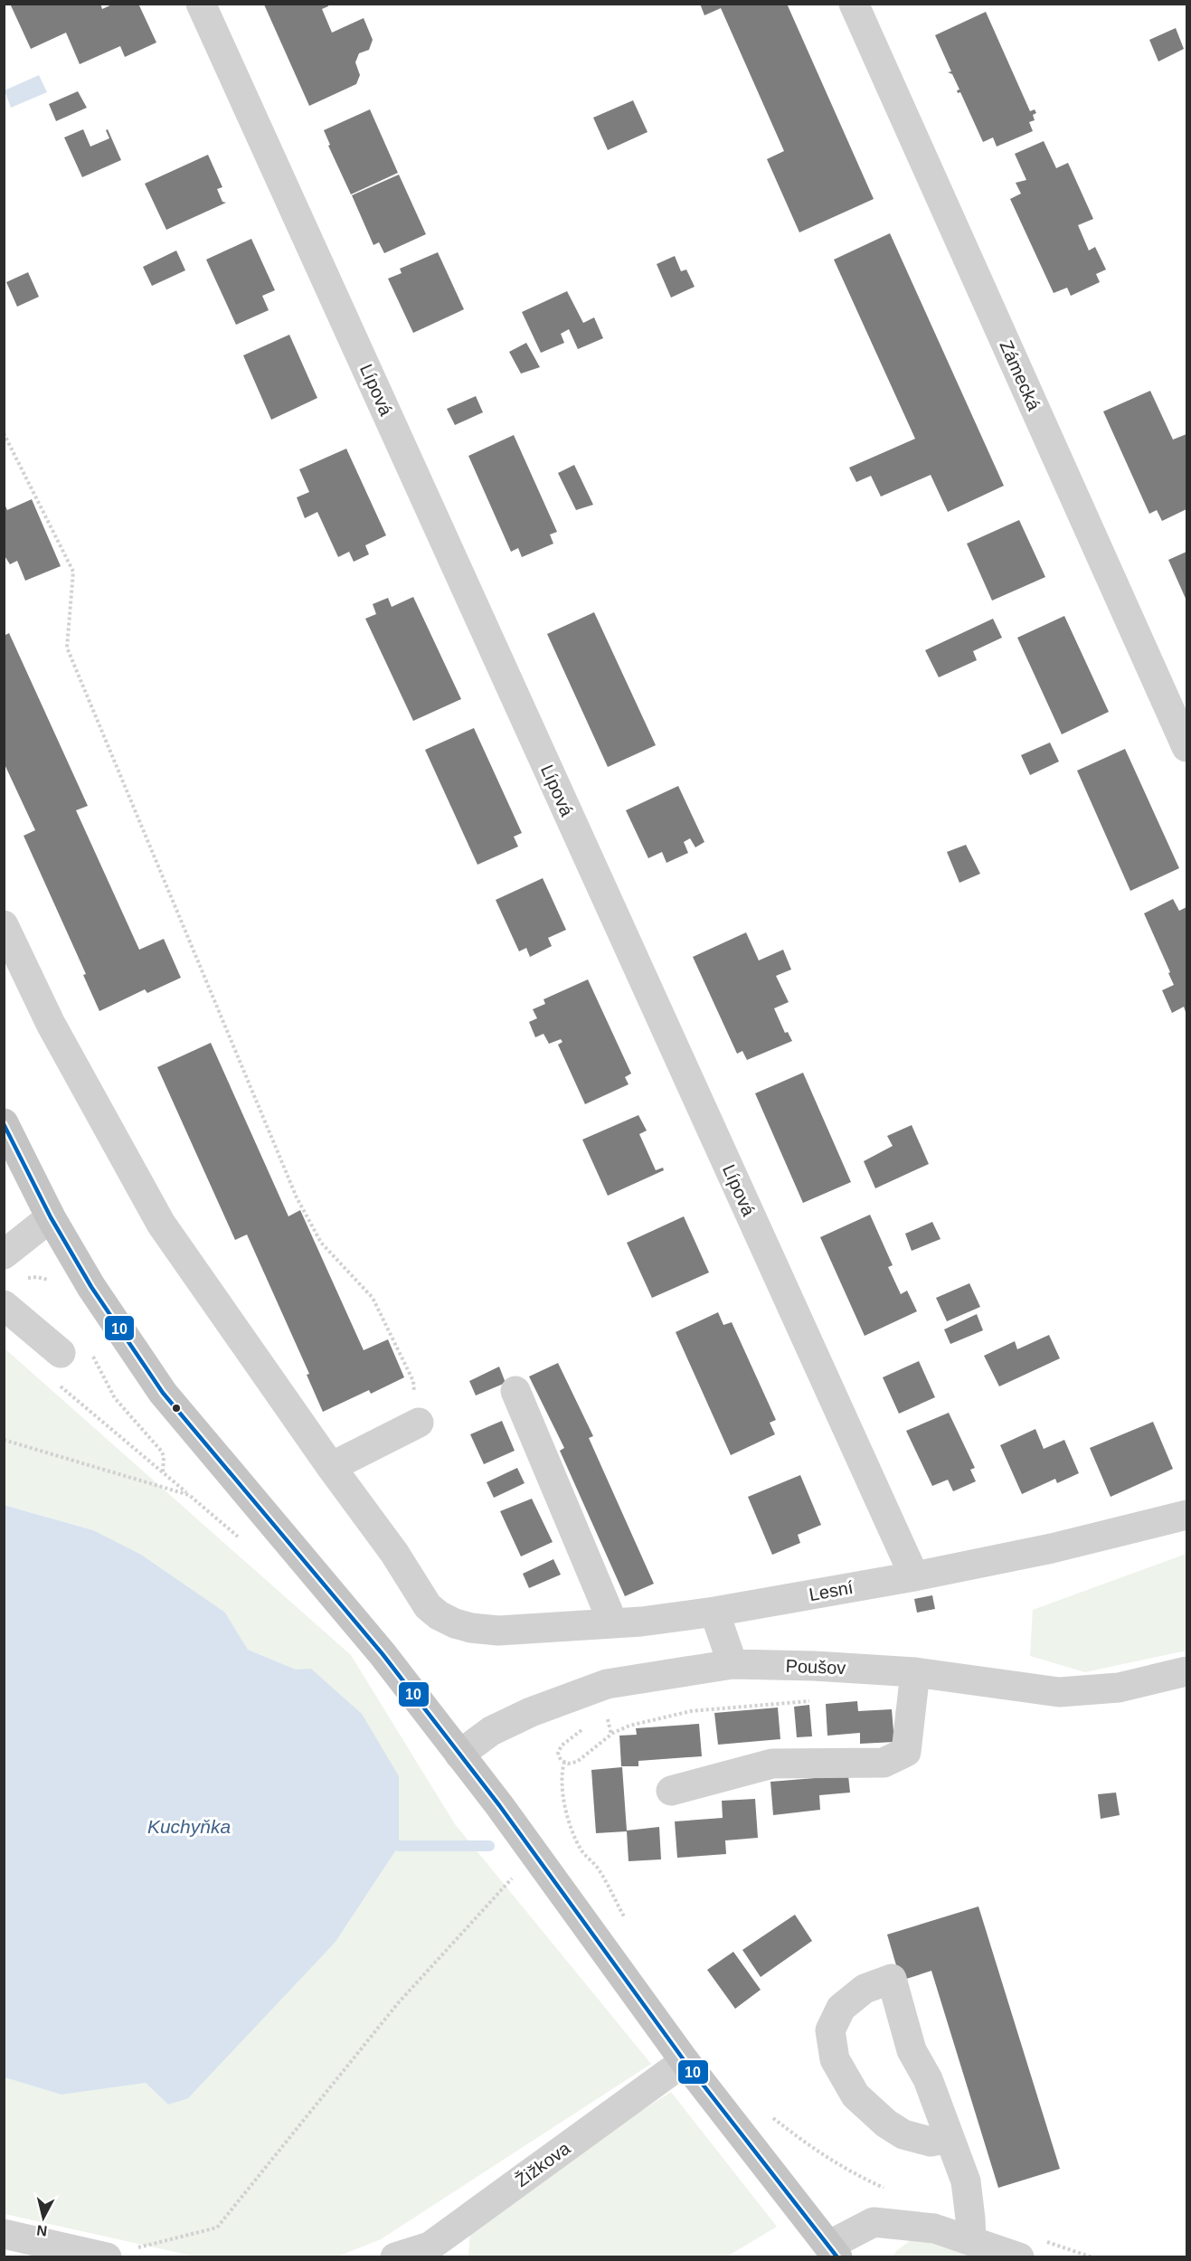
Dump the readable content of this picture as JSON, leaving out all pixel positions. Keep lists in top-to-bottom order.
{
  "streets": {
    "street": [
      "Zámecká",
      "Lípová",
      "Lesní",
      "Poušov",
      "Žižkova"
    ]
  },
  "crossings": [
    ["Lípová", "Lesní"]
  ],
  "water": ["Kuchyňka"],
  "lines": ["transit line 10"],
  "north": "bottom"
}
